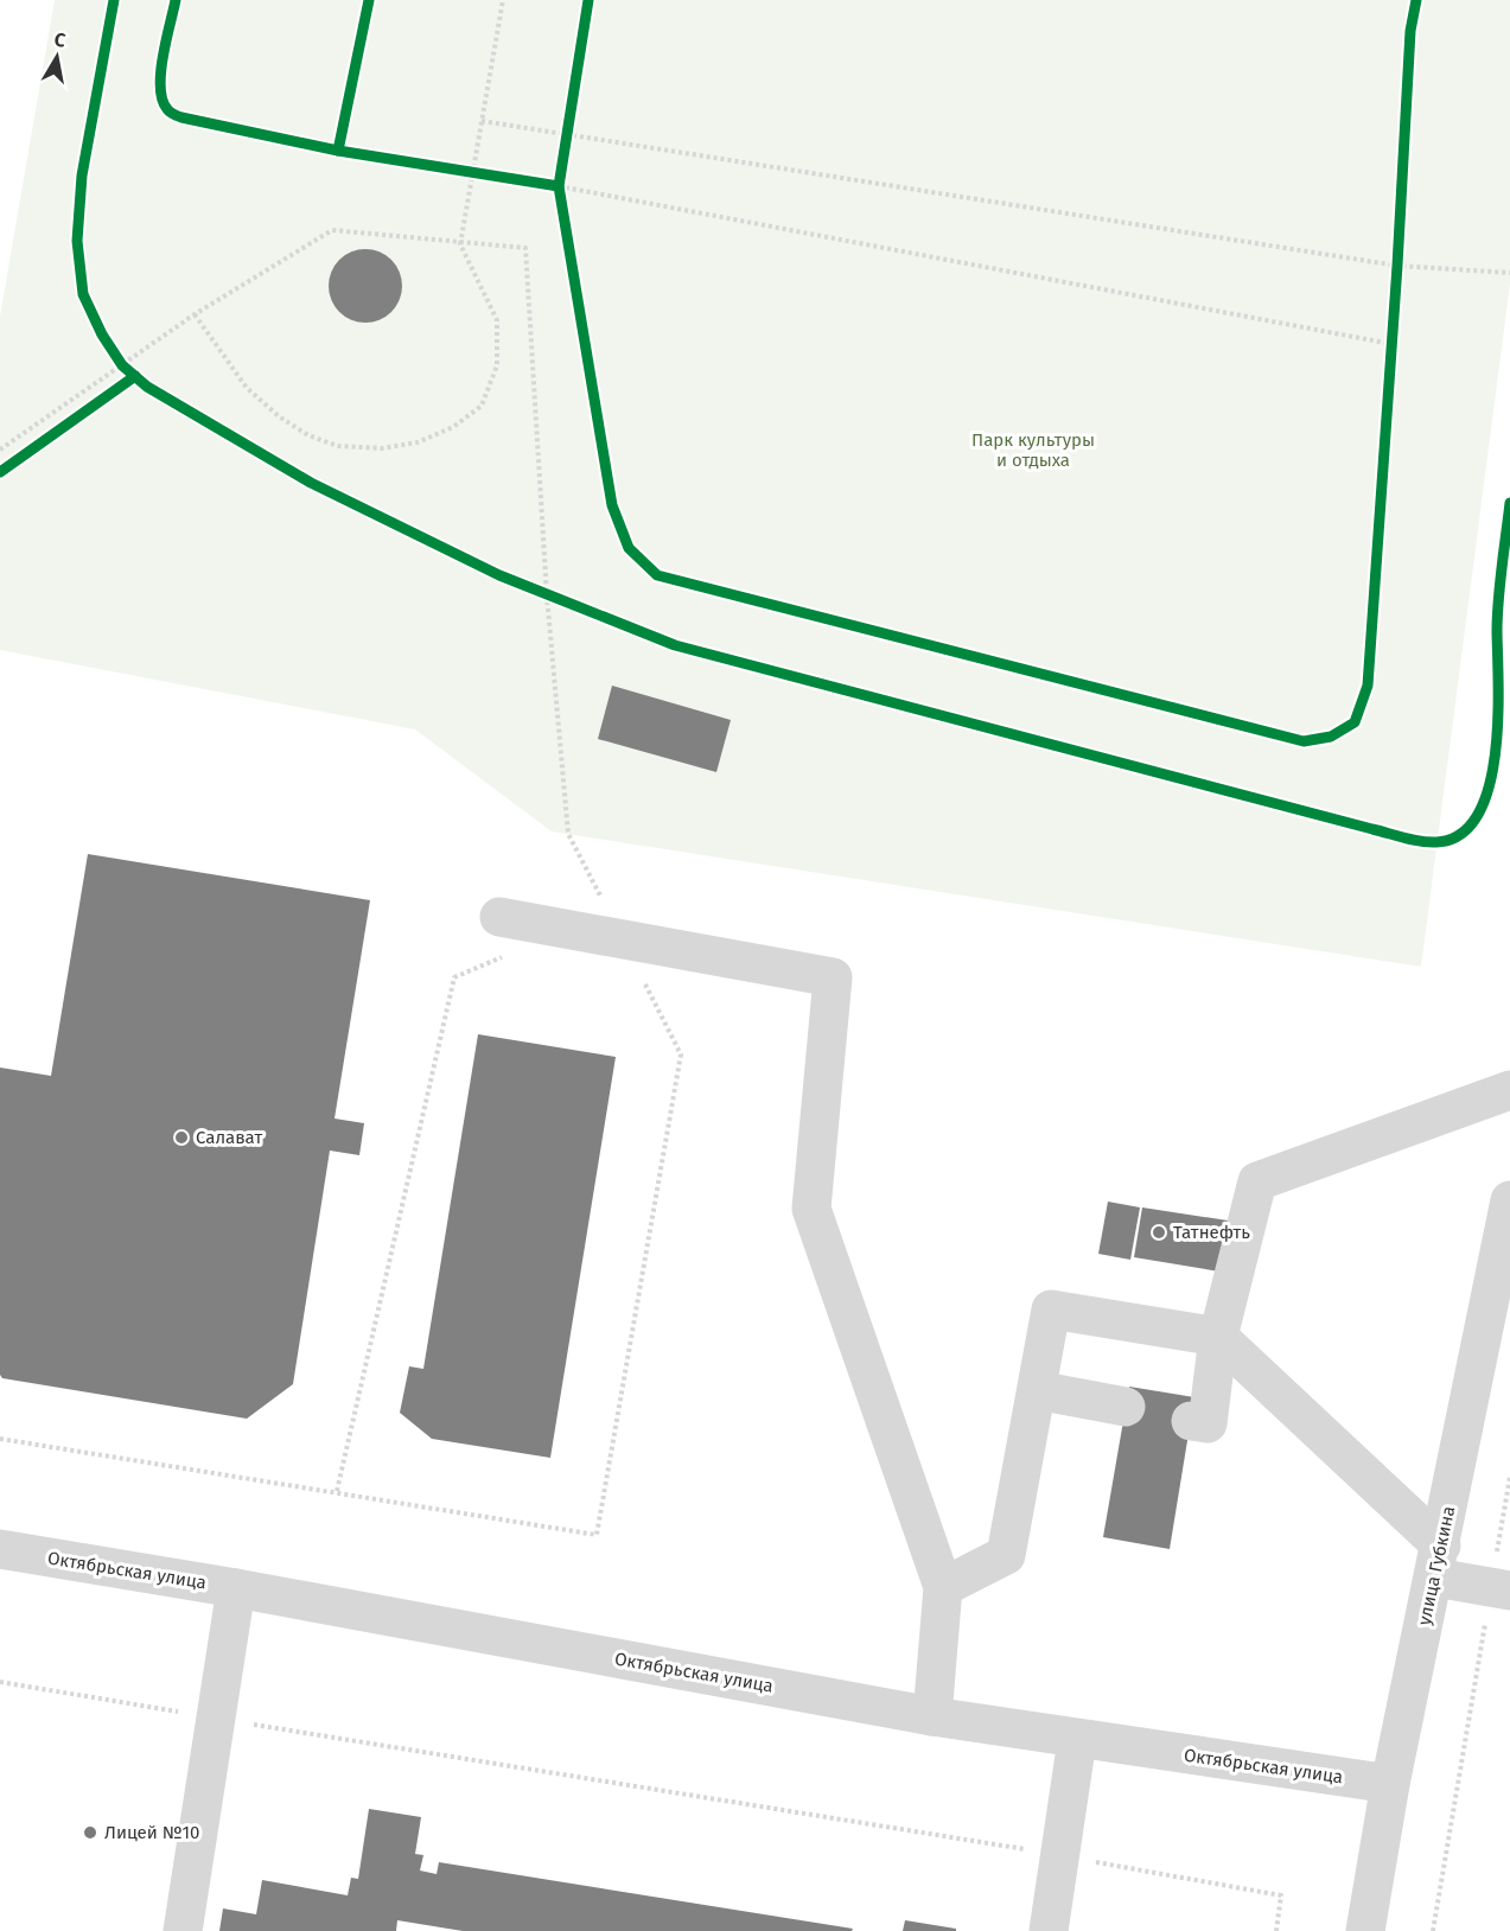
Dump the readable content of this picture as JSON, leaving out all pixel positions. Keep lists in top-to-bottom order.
{
  "streets": {
    "street": ["улица Губкина", "Октябрьская улица"]
  },
  "crossings": [
    ["улица Губкина", "Октябрьская улица"]
  ],
  "parks": ["Парк культуры и отдыха"],
  "places": ["Салават", "Татнефть", "Лицей №10"],
  "north": "top"
}
